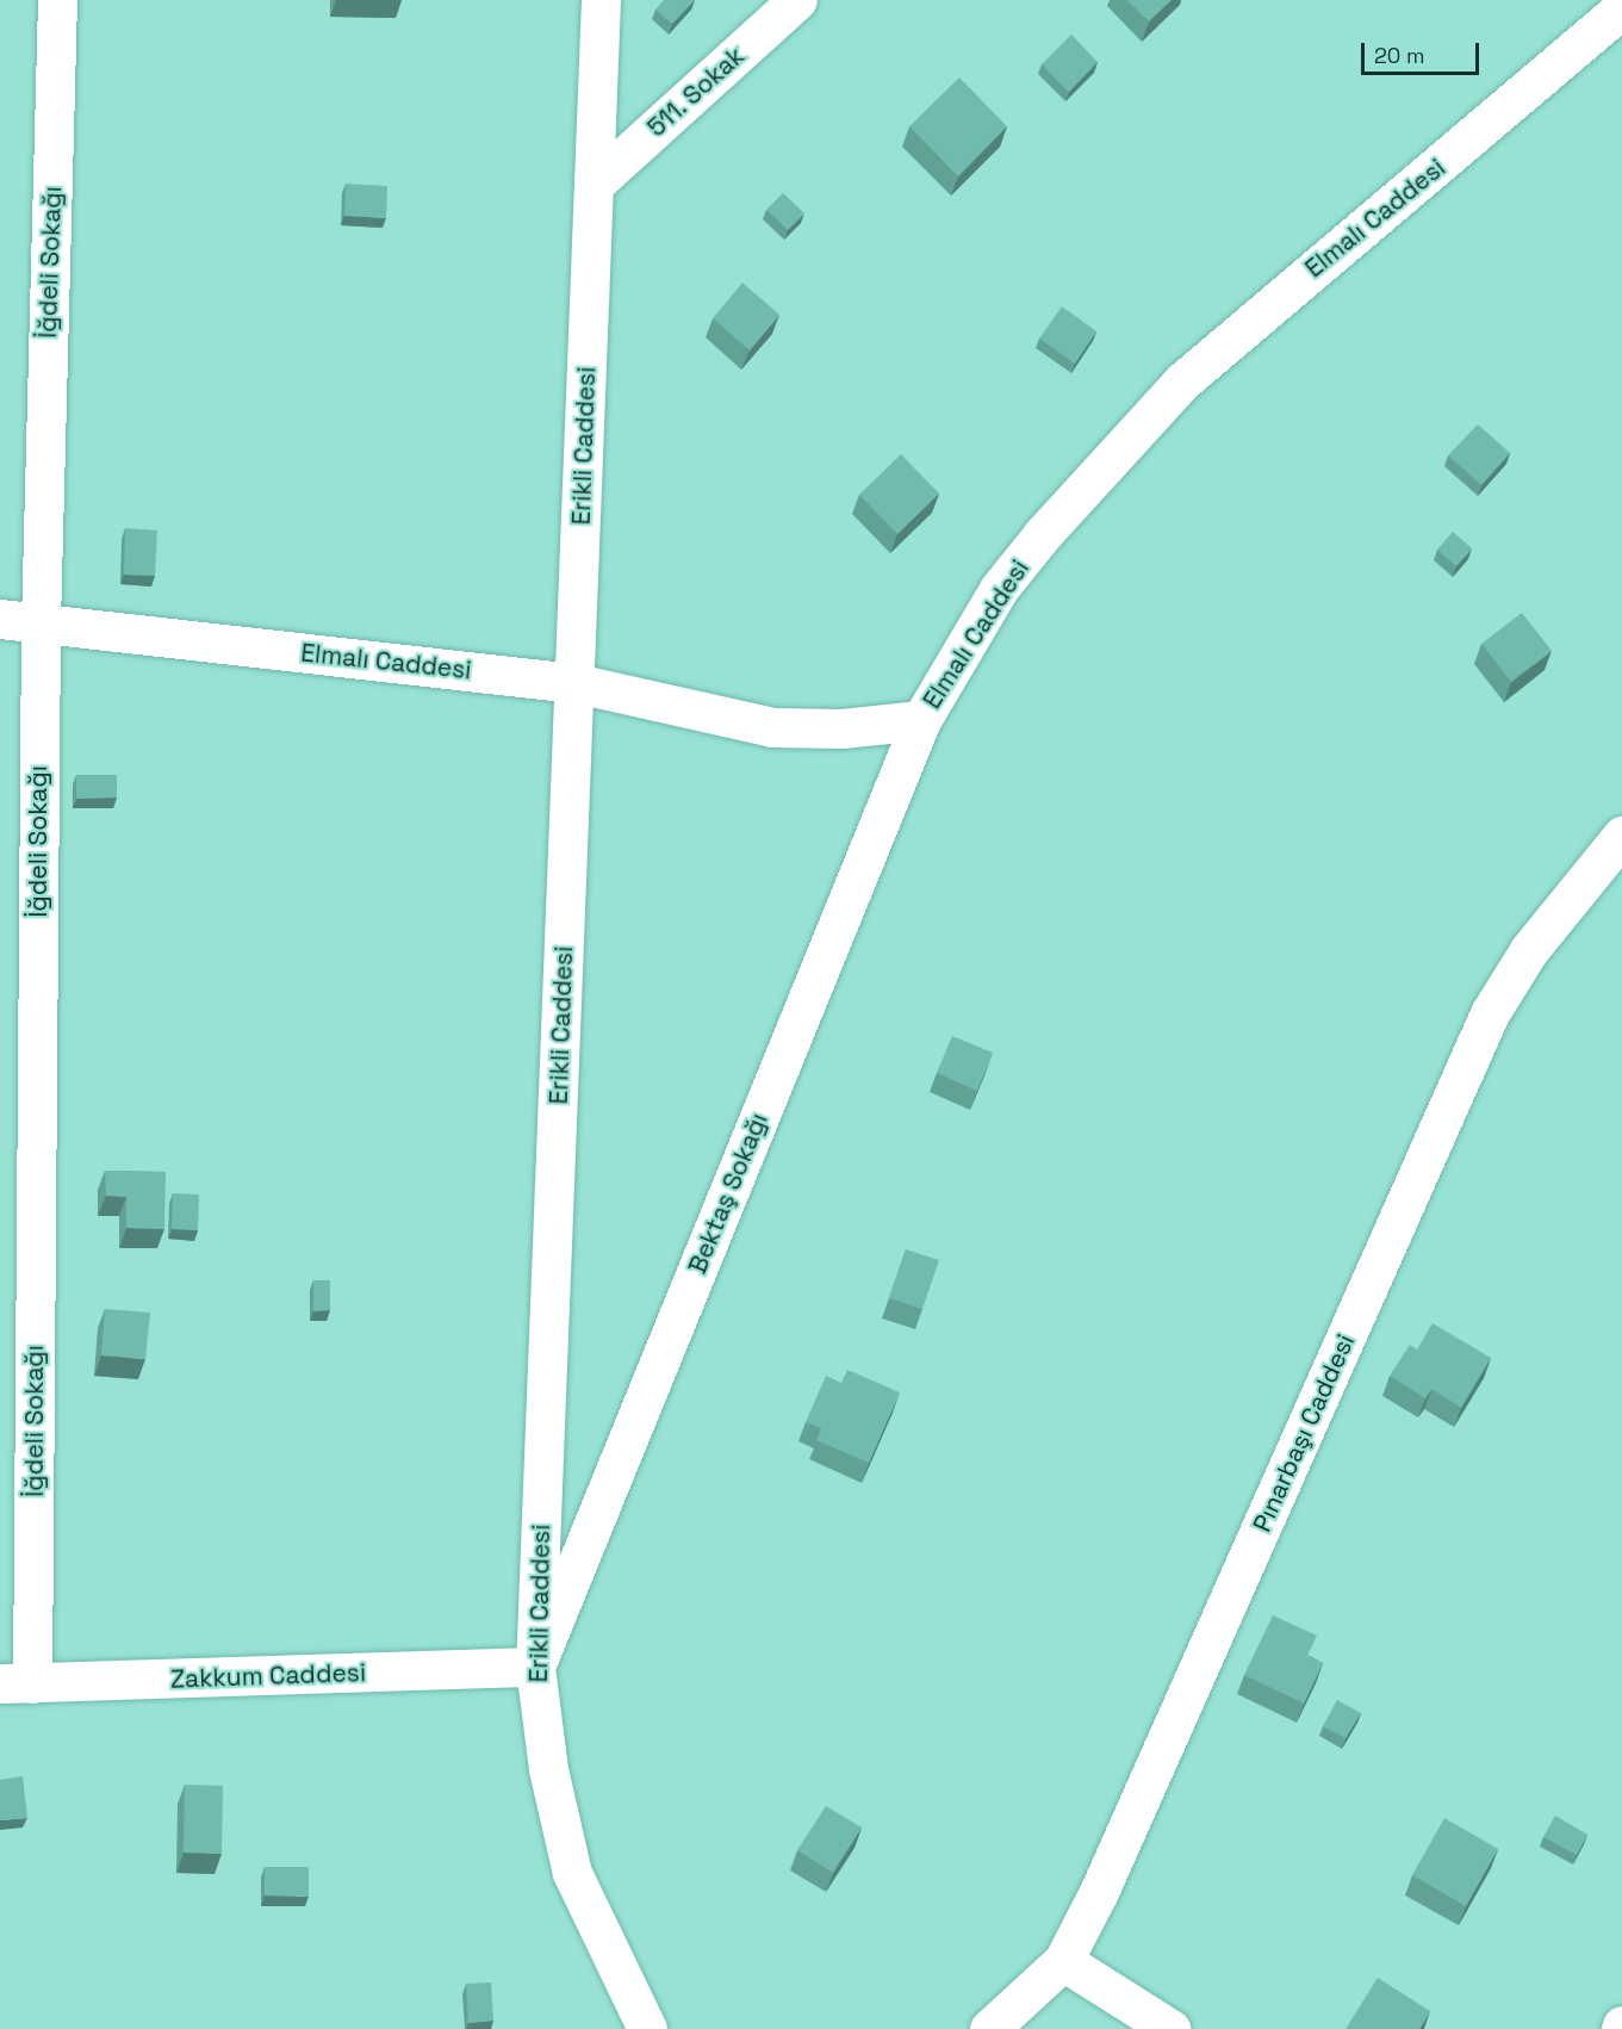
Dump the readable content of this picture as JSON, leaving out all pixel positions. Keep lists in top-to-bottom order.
{
  "streets": {
    "street": [
      "511. Sokak",
      "Elmalı Caddesi",
      "İğdeli Sokağı",
      "Erikli Caddesi",
      "Bektaş Sokağı",
      "Pınarbaşı Caddesi",
      "Zakkum Caddesi"
    ]
  },
  "crossings": [
    ["511. Sokak", "Erikli Caddesi"],
    ["Elmalı Caddesi", "İğdeli Sokağı"],
    ["Elmalı Caddesi", "Erikli Caddesi"],
    ["Elmalı Caddesi", "Bektaş Sokağı"],
    ["İğdeli Sokağı", "Zakkum Caddesi"],
    ["Erikli Caddesi", "Bektaş Sokağı"],
    ["Erikli Caddesi", "Zakkum Caddesi"],
    ["Bektaş Sokağı", "Zakkum Caddesi"]
  ],
  "scale_bar": "20 m"
}
